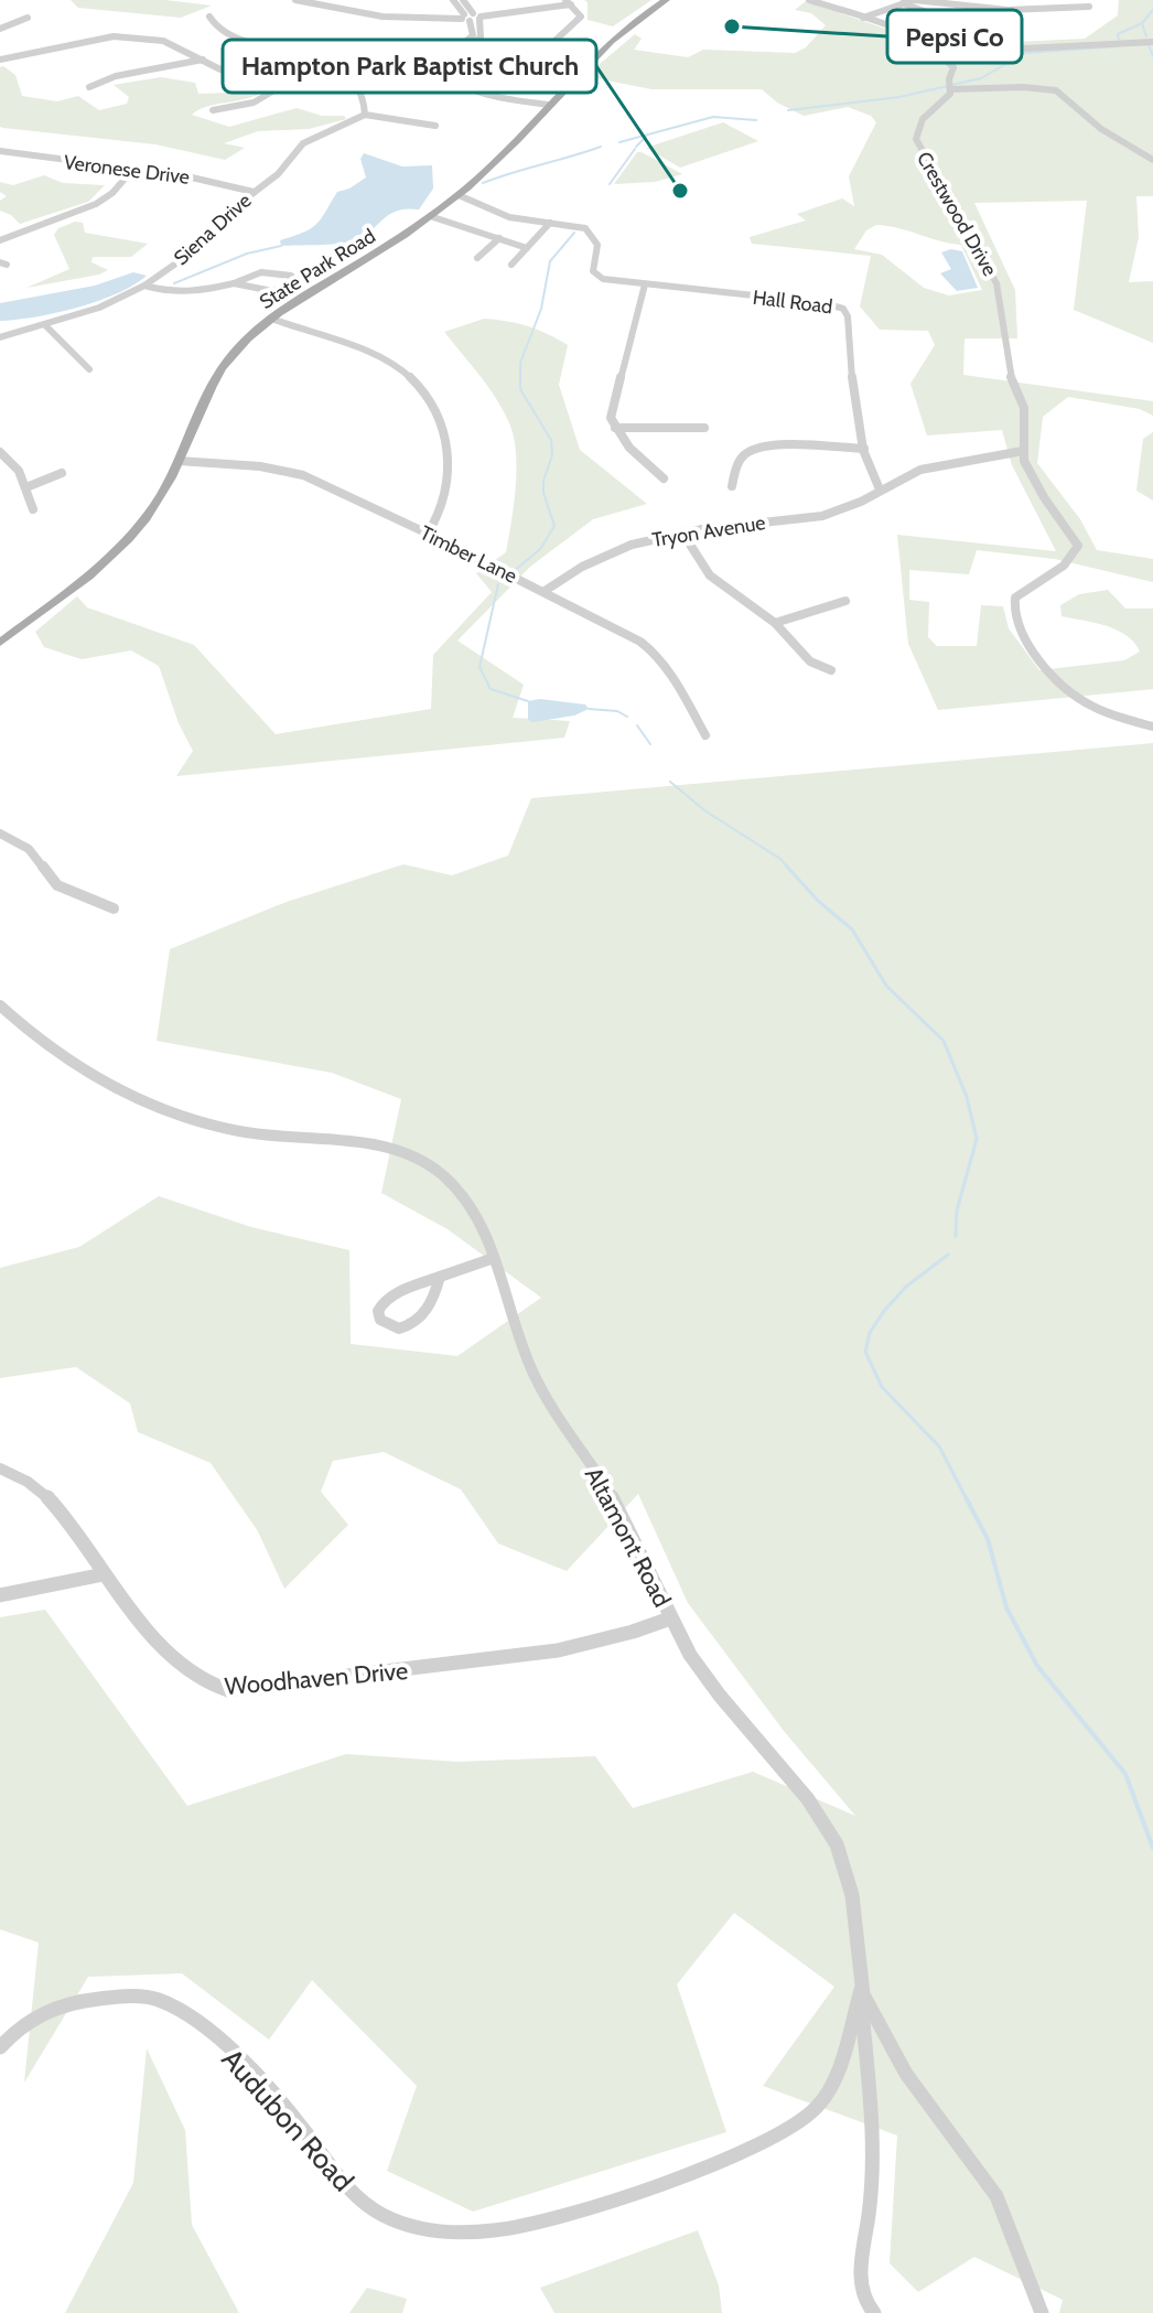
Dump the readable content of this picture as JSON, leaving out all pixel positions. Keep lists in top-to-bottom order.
{
  "streets": {
    "main road": ["State Park Road"],
    "street": [
      "Veronese Drive",
      "Crestwood Drive",
      "Siena Drive",
      "Hall Road",
      "Tryon Avenue",
      "Timber Lane",
      "Altamont Road",
      "Woodhaven Drive",
      "Audubon Road"
    ]
  },
  "crossings": [
    ["Veronese Drive", "Siena Drive"],
    ["State Park Road", "Hall Road"],
    ["State Park Road", "Timber Lane"],
    ["Hall Road", "Tryon Avenue"],
    ["Tryon Avenue", "Timber Lane"],
    ["Altamont Road", "Woodhaven Drive"],
    ["Altamont Road", "Audubon Road"]
  ],
  "places": ["Pepsi Co", "Hampton Park Baptist Church"]
}
